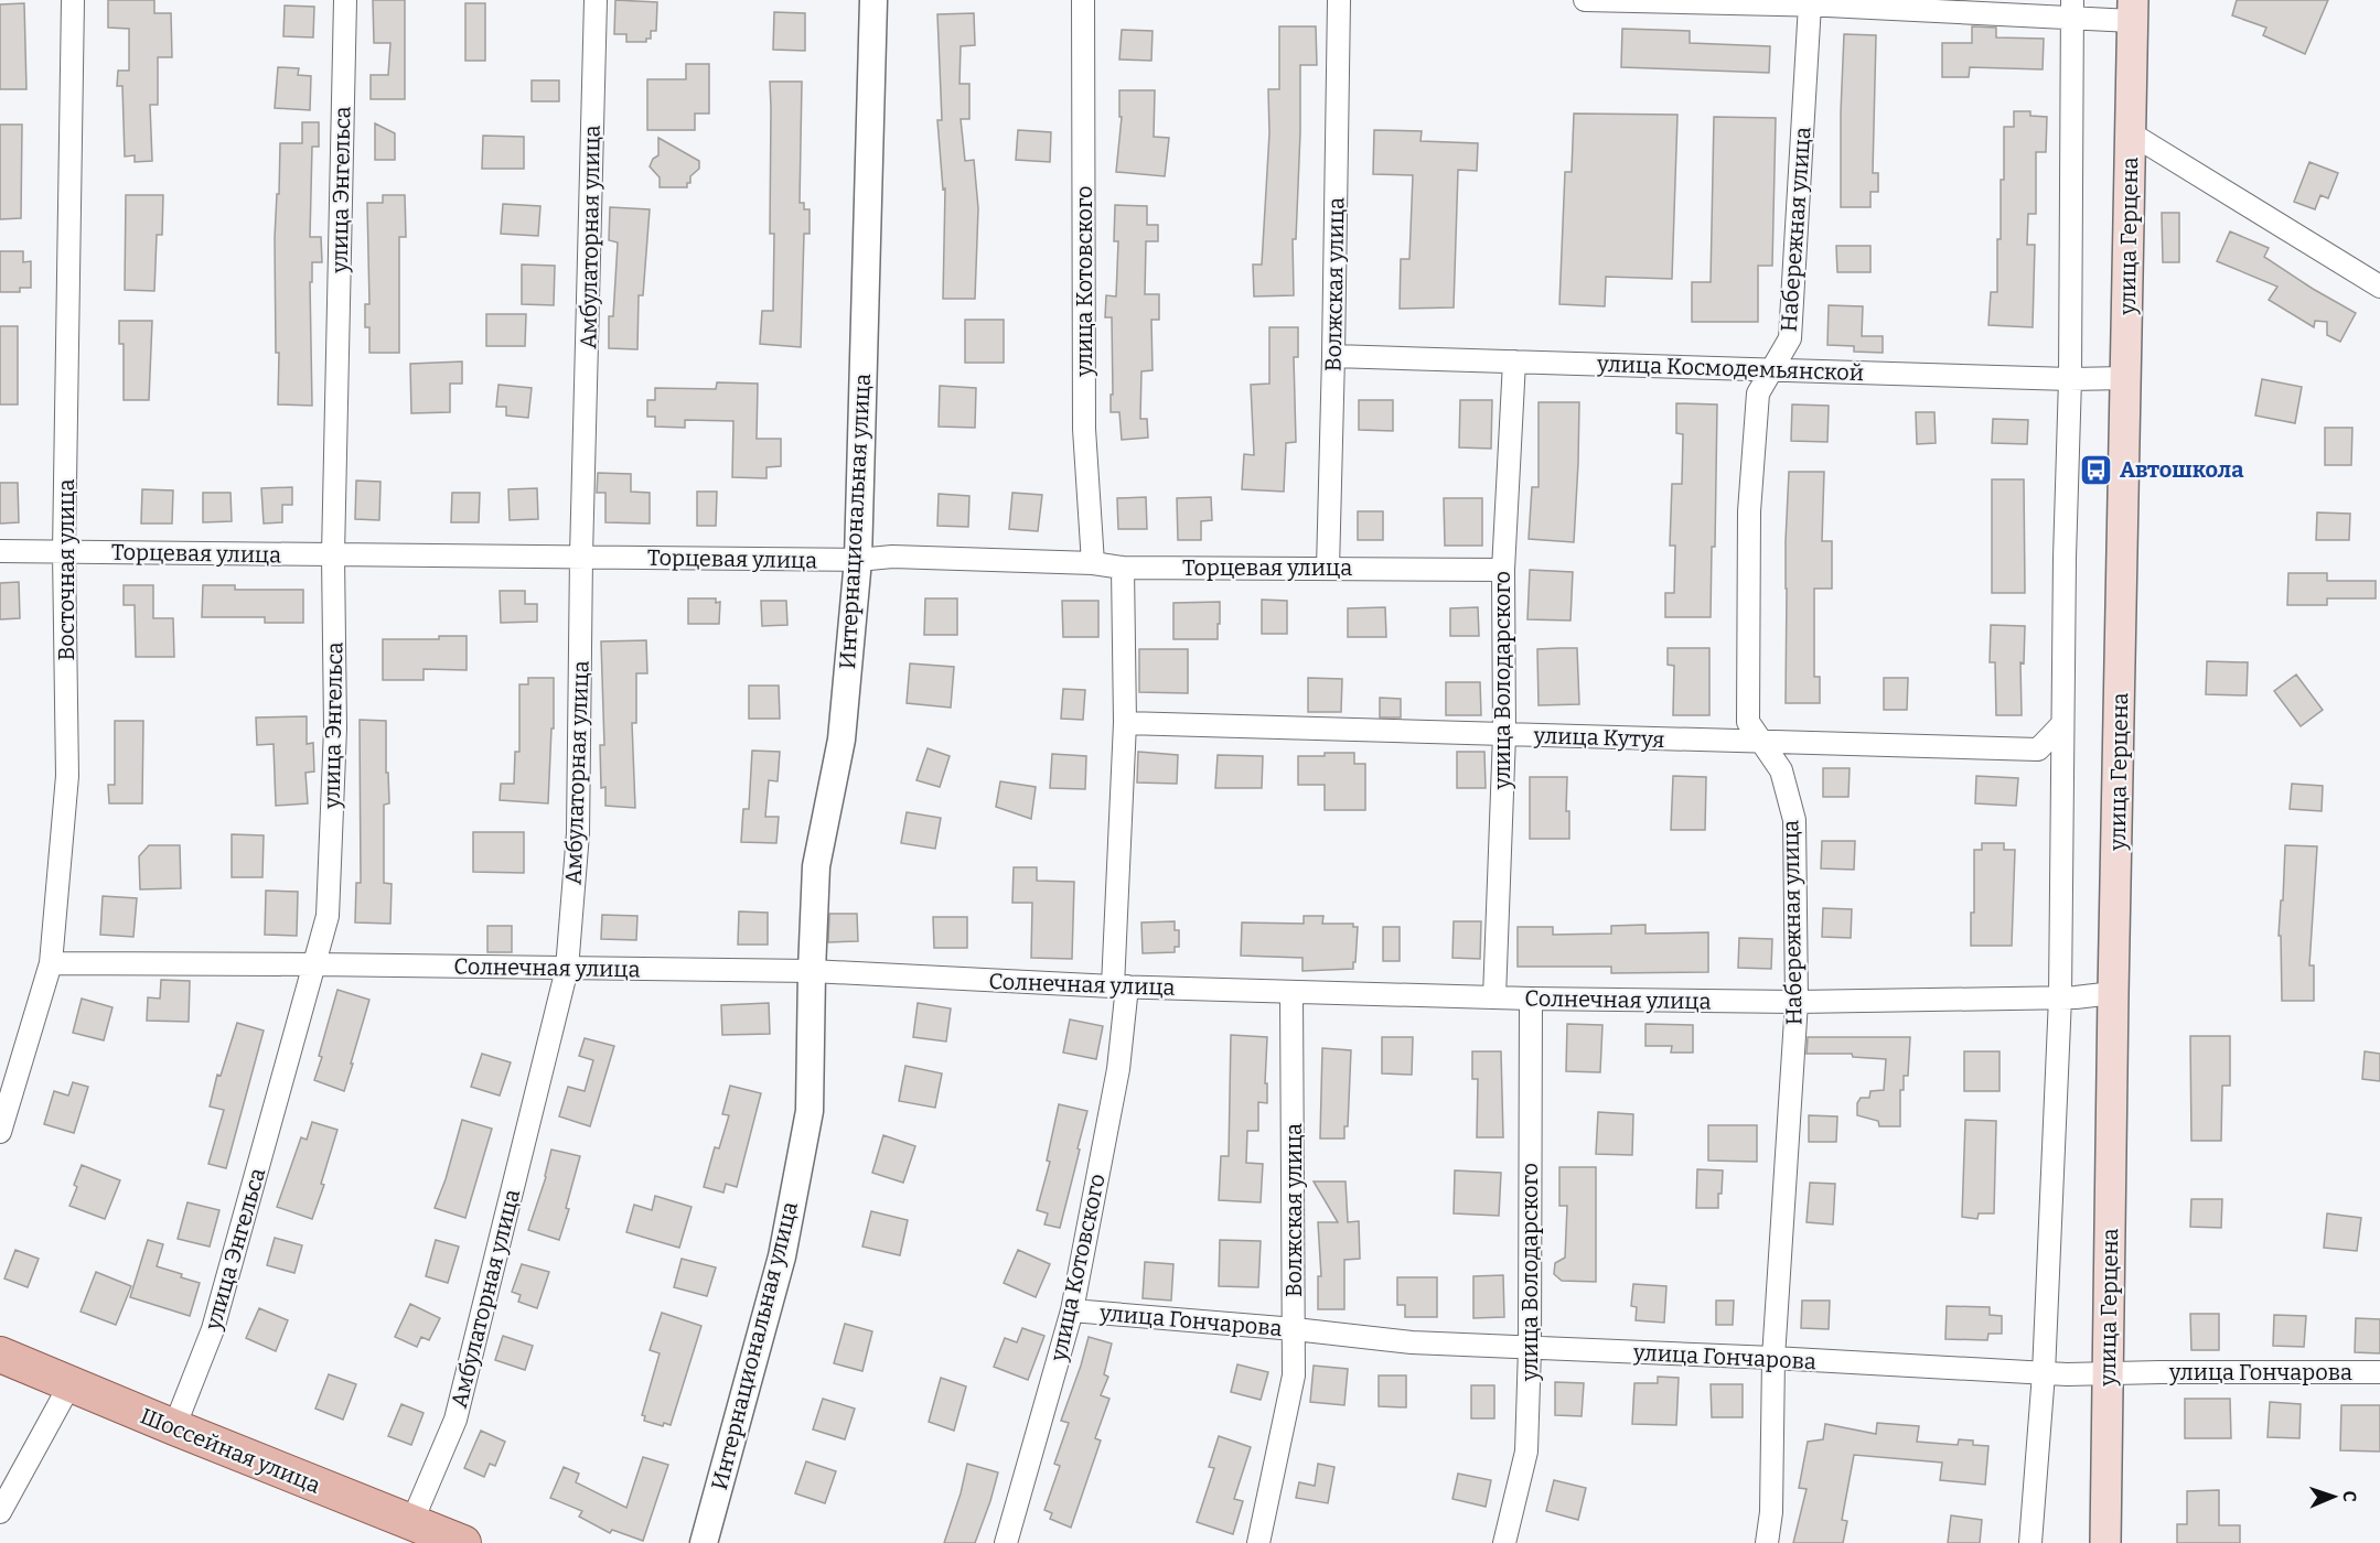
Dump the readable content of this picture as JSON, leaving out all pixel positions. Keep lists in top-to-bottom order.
{
  "streets": {
    "main road": ["улица Герцена", "Шоссейная улица"],
    "street": [
      "улица Энгельса",
      "Набережная улица",
      "Амбулаторная улица",
      "улица Котовского",
      "Волжская улица",
      "улица Космодемьянской",
      "Интернациональная улица",
      "Торцевая улица",
      "Восточная улица",
      "улица Володарского",
      "улица Кутуя",
      "Солнечная улица",
      "улица Гончарова"
    ]
  },
  "crossings": [
    ["улица Энгельса", "Торцевая улица"],
    ["улица Энгельса", "Солнечная улица"],
    ["улица Энгельса", "Шоссейная улица"],
    ["Набережная улица", "улица Космодемьянской"],
    ["Набережная улица", "улица Кутуя"],
    ["Набережная улица", "Солнечная улица"],
    ["Набережная улица", "улица Гончарова"],
    ["улица Герцена", "улица Космодемьянской"],
    ["улица Герцена", "Солнечная улица"],
    ["улица Герцена", "улица Гончарова"],
    ["Амбулаторная улица", "Торцевая улица"],
    ["Амбулаторная улица", "Солнечная улица"],
    ["Амбулаторная улица", "Шоссейная улица"],
    ["улица Котовского", "Торцевая улица"],
    ["улица Котовского", "улица Кутуя"],
    ["улица Котовского", "Солнечная улица"],
    ["улица Котовского", "улица Гончарова"],
    ["Волжская улица", "улица Космодемьянской"],
    ["Волжская улица", "Торцевая улица"],
    ["Волжская улица", "Солнечная улица"],
    ["Волжская улица", "улица Гончарова"],
    ["улица Космодемьянской", "улица Володарского"],
    ["Интернациональная улица", "Торцевая улица"],
    ["Интернациональная улица", "Солнечная улица"],
    ["Торцевая улица", "Восточная улица"],
    ["Торцевая улица", "улица Володарского"],
    ["Восточная улица", "Солнечная улица"],
    ["улица Володарского", "улица Кутуя"],
    ["улица Володарского", "Солнечная улица"],
    ["улица Володарского", "улица Гончарова"]
  ],
  "places": {
    "bus stop": ["Автошкола"]
  },
  "north": "right"
}
